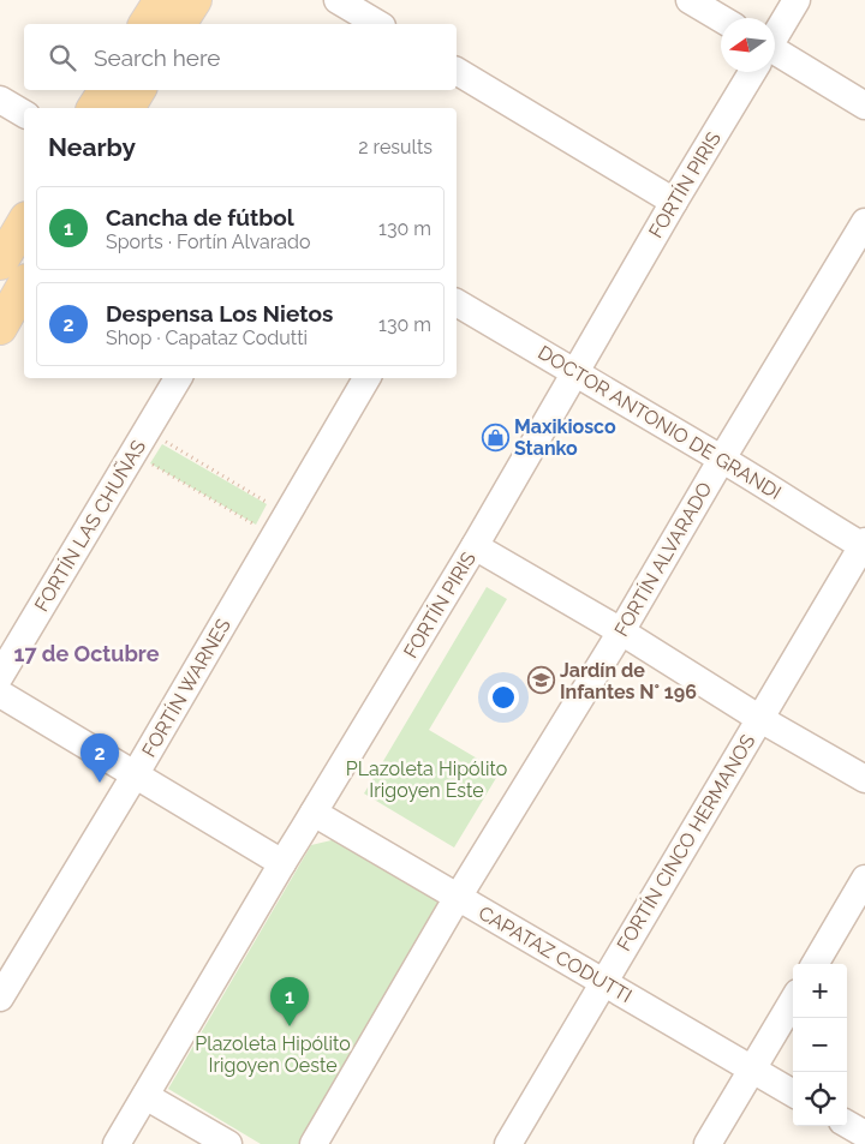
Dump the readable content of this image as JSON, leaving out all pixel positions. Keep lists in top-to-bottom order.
{
  "streets": {
    "street": [
      "FORTÍN PIRIS",
      "DOCTOR ANTONIO DE GRANDI",
      "FORTÍN LAS CHUÑAS",
      "FORTÍN ALVARADO",
      "FORTÍN WARNES",
      "FORTÍN CINCO HERMANOS",
      "CAPATAZ CODUTTI"
    ]
  },
  "crossings": [
    ["FORTÍN PIRIS", "DOCTOR ANTONIO DE GRANDI"],
    ["FORTÍN PIRIS", "CAPATAZ CODUTTI"],
    ["DOCTOR ANTONIO DE GRANDI", "FORTÍN ALVARADO"],
    ["DOCTOR ANTONIO DE GRANDI", "FORTÍN CINCO HERMANOS"],
    ["FORTÍN ALVARADO", "CAPATAZ CODUTTI"],
    ["FORTÍN CINCO HERMANOS", "CAPATAZ CODUTTI"]
  ],
  "districts": ["17 de Octubre"],
  "parks": ["PLazoleta Hipólito Irigoyen Este", "Plazoleta Hipólito Irigoyen Oeste"],
  "places": {
    "shop": ["Maxikiosco Stanko"],
    "school or university": ["Jardín de Infantes N° 196"]
  },
  "north": "left",
  "page": {
    "search": "Search here",
    "heading": ["Nearby", "2 results"],
    "list": [
      {
        "mark": "1",
        "name": "Cancha de fútbol",
        "note": "Sports · Fortín Alvarado",
        "value": "130 m"
      },
      {
        "mark": "2",
        "name": "Despensa Los Nietos",
        "note": "Shop · Capataz Codutti",
        "value": "130 m"
      }
    ],
    "pins": ["2", "1"],
    "map_buttons": ["+", "−"]
  }
}
